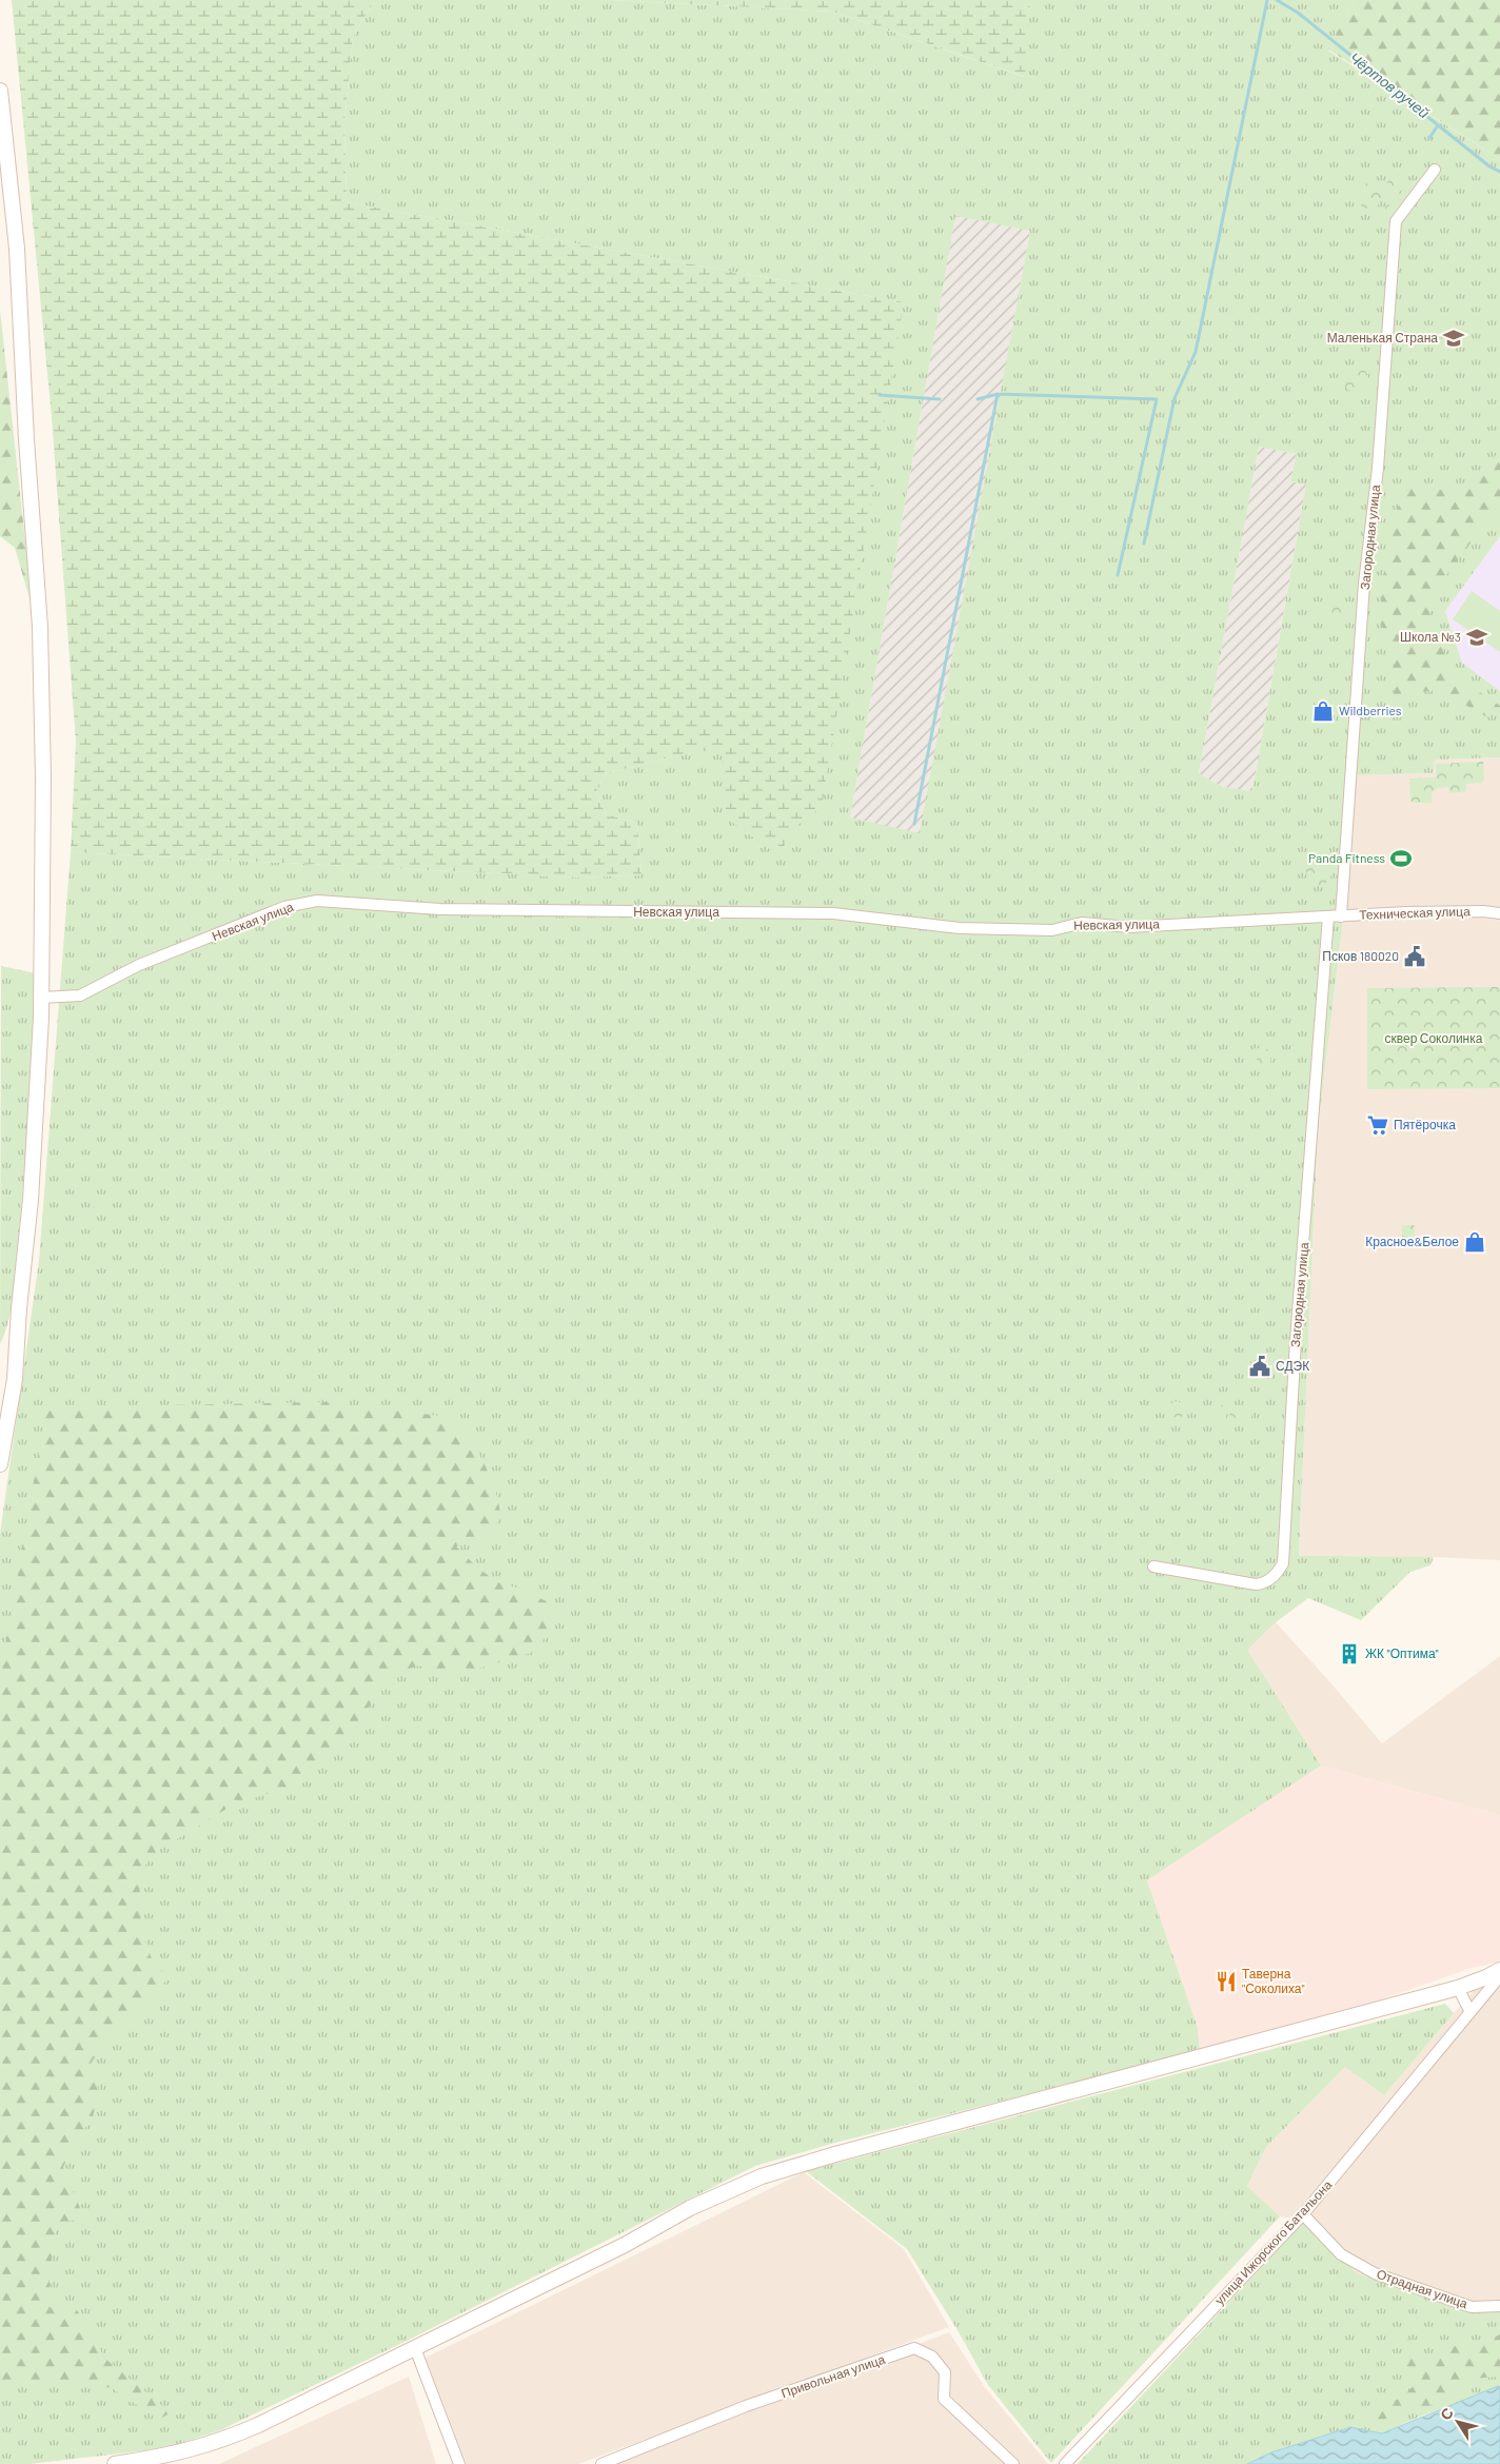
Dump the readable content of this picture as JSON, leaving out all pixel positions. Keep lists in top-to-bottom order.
{
  "streets": {
    "street": [
      "Загородная улица",
      "Невская улица",
      "Техническая улица",
      "улица Ижорского Батальона",
      "Отрадная улица",
      "Привольная улица"
    ]
  },
  "crossings": [
    ["Загородная улица", "Невская улица"],
    ["Загородная улица", "Техническая улица"],
    ["Невская улица", "Техническая улица"],
    ["улица Ижорского Батальона", "Отрадная улица"]
  ],
  "water": ["Чёртов ручей"],
  "parks": ["сквер Соколинка"],
  "places": {
    "school or university": ["Маленькая Страна", "Школа №3"],
    "shop": ["Wildberries", "Красное&Белое"],
    "sports": ["Panda Fitness"],
    "public building": ["Псков 180020", "СДЭК"],
    "supermarket": ["Пятёрочка"],
    "building": ["ЖК \"Оптима\""],
    "restaurant": ["Таверна \"Соколиха\""]
  },
  "north": "top left"
}
